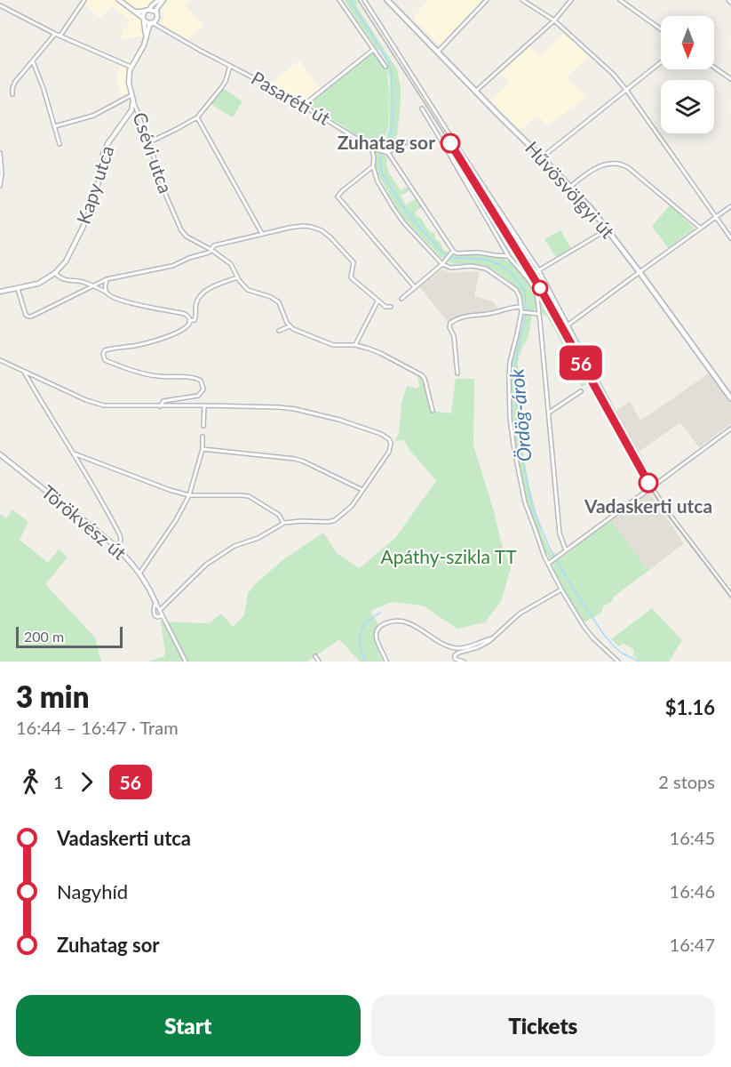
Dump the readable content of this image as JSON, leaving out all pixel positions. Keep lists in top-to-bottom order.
{
  "streets": {
    "main road": ["Hűvösvölgyi út"],
    "street": [
      "Pasaréti út",
      "Csévi utca",
      "Kapy utca",
      "Törökvész út"
    ]
  },
  "crossings": [
    ["Csévi utca", "Kapy utca"]
  ],
  "water": ["Ördög-árok"],
  "parks": ["Apáthy-szikla TT"],
  "places": ["Zuhatag sor", "Vadaskerti utca"],
  "lines": ["tram line 56"],
  "scale_bar": "200 m",
  "north": "bottom",
  "page": {
    "on_map": "56",
    "scale": "200 m",
    "heading": ["3 min", "16:44 – 16:47 · Tram", "$1.16"],
    "legs": ["1", "56", "2 stops"],
    "list": [
      {
        "name": "Vadaskerti utca",
        "value": "16:45"
      },
      {
        "name": "Nagyhíd",
        "value": "16:46"
      },
      {
        "name": "Zuhatag sor",
        "value": "16:47"
      }
    ],
    "buttons": ["Start", "Tickets"]
  }
}
